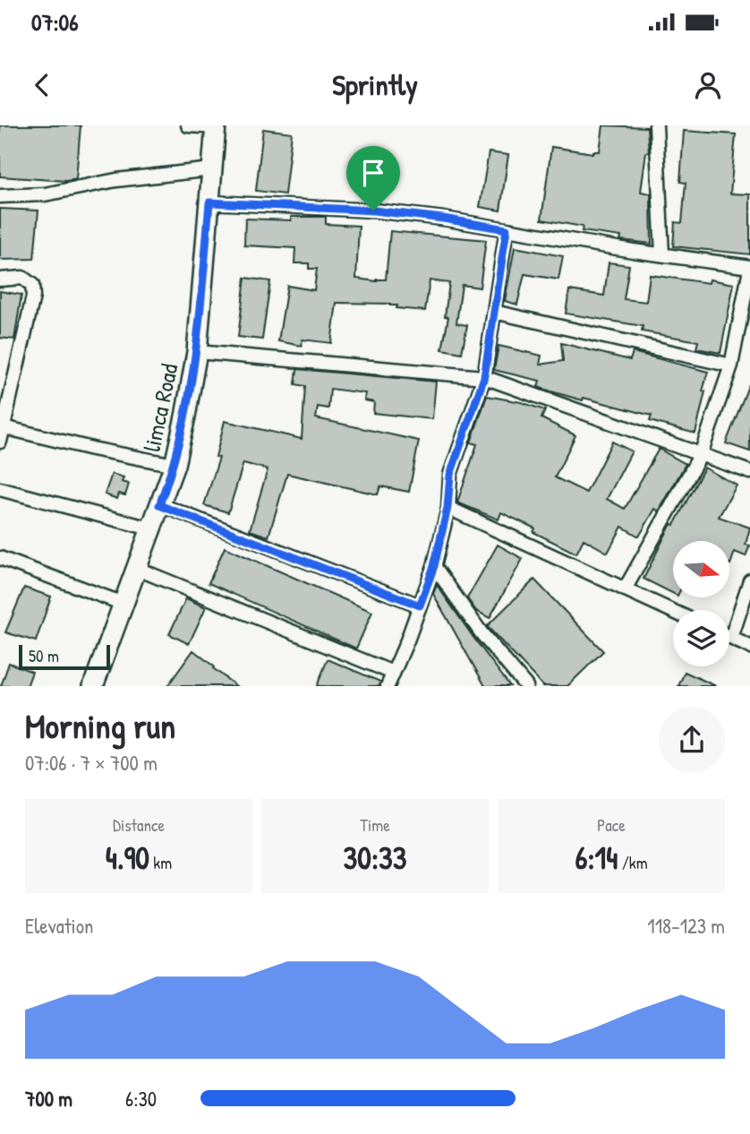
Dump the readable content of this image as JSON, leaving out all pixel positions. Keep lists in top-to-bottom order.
{
  "streets": {
    "main road": ["limca Road"]
  },
  "scale_bar": "50 m",
  "north": "right",
  "page": {
    "status": "07:06",
    "header": "Sprintly",
    "scale": "50 m",
    "heading": ["Morning run", "07:06 · 7 × 700 m"],
    "stats": [
      ["Distance", "4.90 km"],
      ["Time", "30:33"],
      ["Pace", "6:14 /km"]
    ],
    "chart": ["Elevation", "118–123 m"],
    "list": [
      {
        "name": "700 m",
        "note": "6:30"
      }
    ]
  }
}
